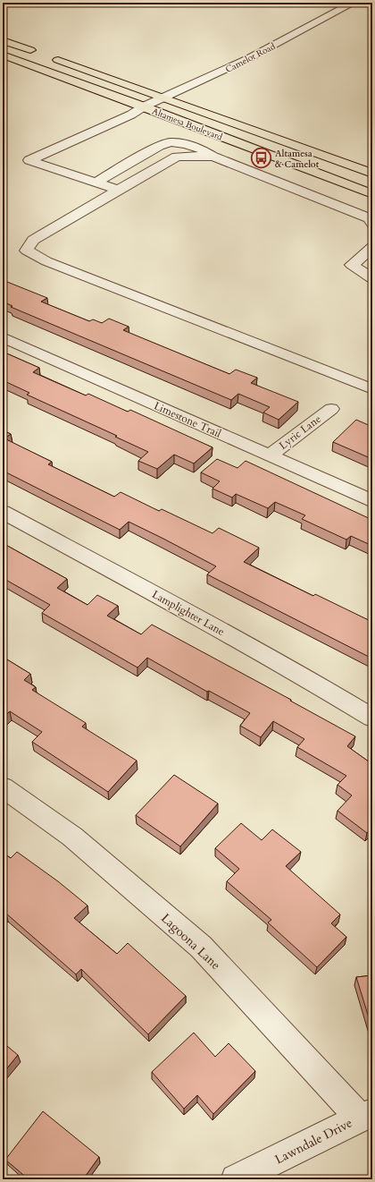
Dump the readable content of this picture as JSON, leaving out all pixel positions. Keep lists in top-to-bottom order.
{
  "streets": {
    "main road": ["Altamesa Boulevard"],
    "street": [
      "Camelot Road",
      "Limestone Trail",
      "Lyric Lane",
      "Lamplighter Lane",
      "Lagoona Lane",
      "Lawndale Drive"
    ]
  },
  "crossings": [
    ["Camelot Road", "Altamesa Boulevard"],
    ["Limestone Trail", "Lyric Lane"],
    ["Lagoona Lane", "Lawndale Drive"]
  ],
  "places": {
    "bus stop": ["Altamesa & Camelot"]
  }
}
